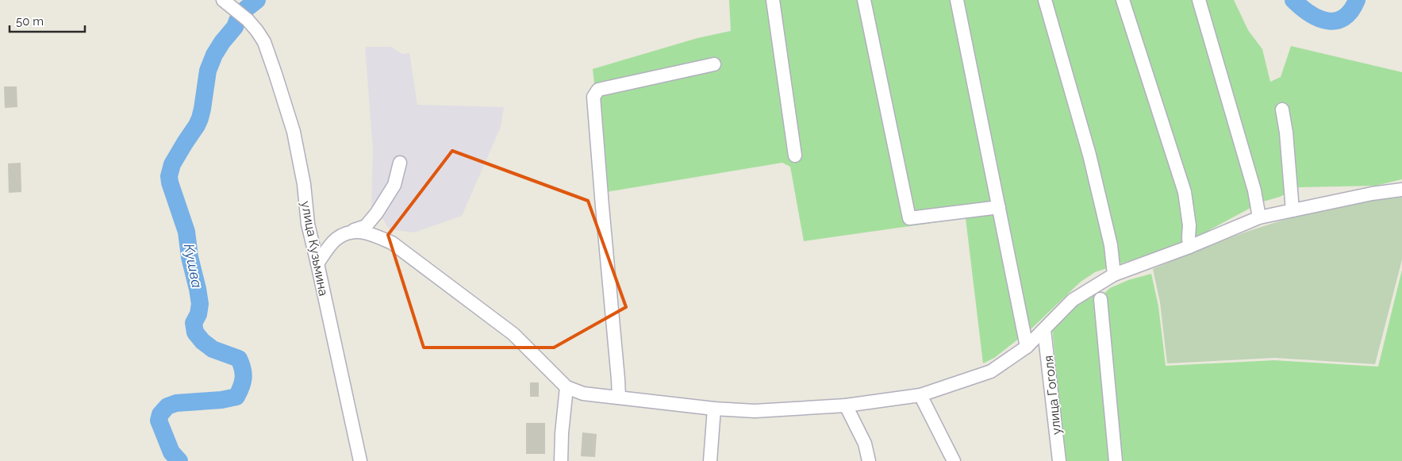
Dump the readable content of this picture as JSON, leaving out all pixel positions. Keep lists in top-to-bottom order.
{
  "streets": {
    "street": ["улица Кузьмина", "улица Гоголя"]
  },
  "water": ["Кушва"],
  "scale_bar": "50 m"
}
